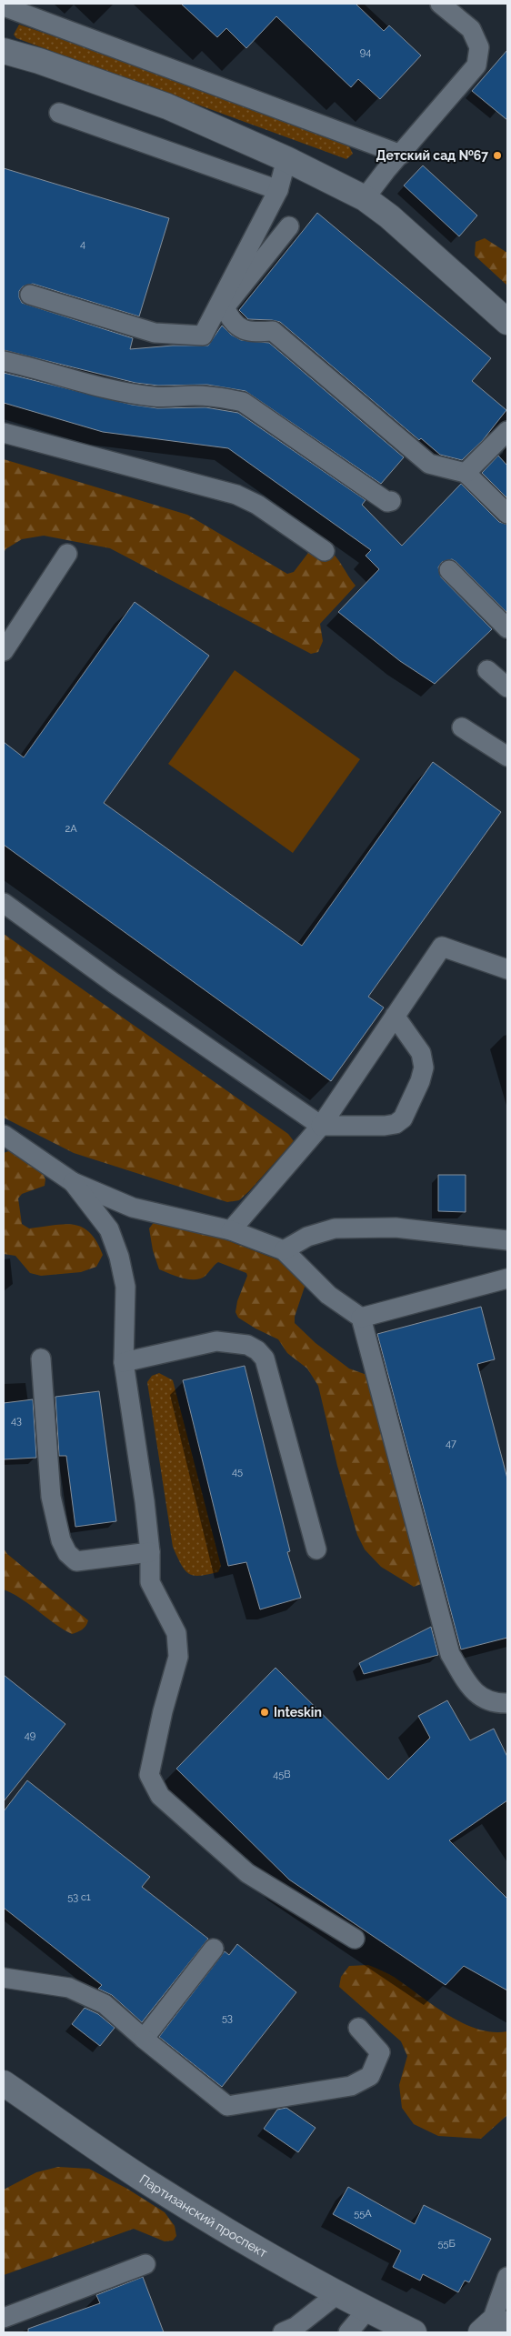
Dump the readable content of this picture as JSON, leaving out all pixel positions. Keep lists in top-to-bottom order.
{
  "streets": {
    "street": ["Партизанский проспект"]
  },
  "places": ["Детский сад №67", "Inteskin"],
  "house_numbers": [
    "94",
    "4",
    "2А",
    "43",
    "47",
    "45",
    "49",
    "45В",
    "53 с1",
    "53",
    "55А",
    "55Б"
  ]
}
